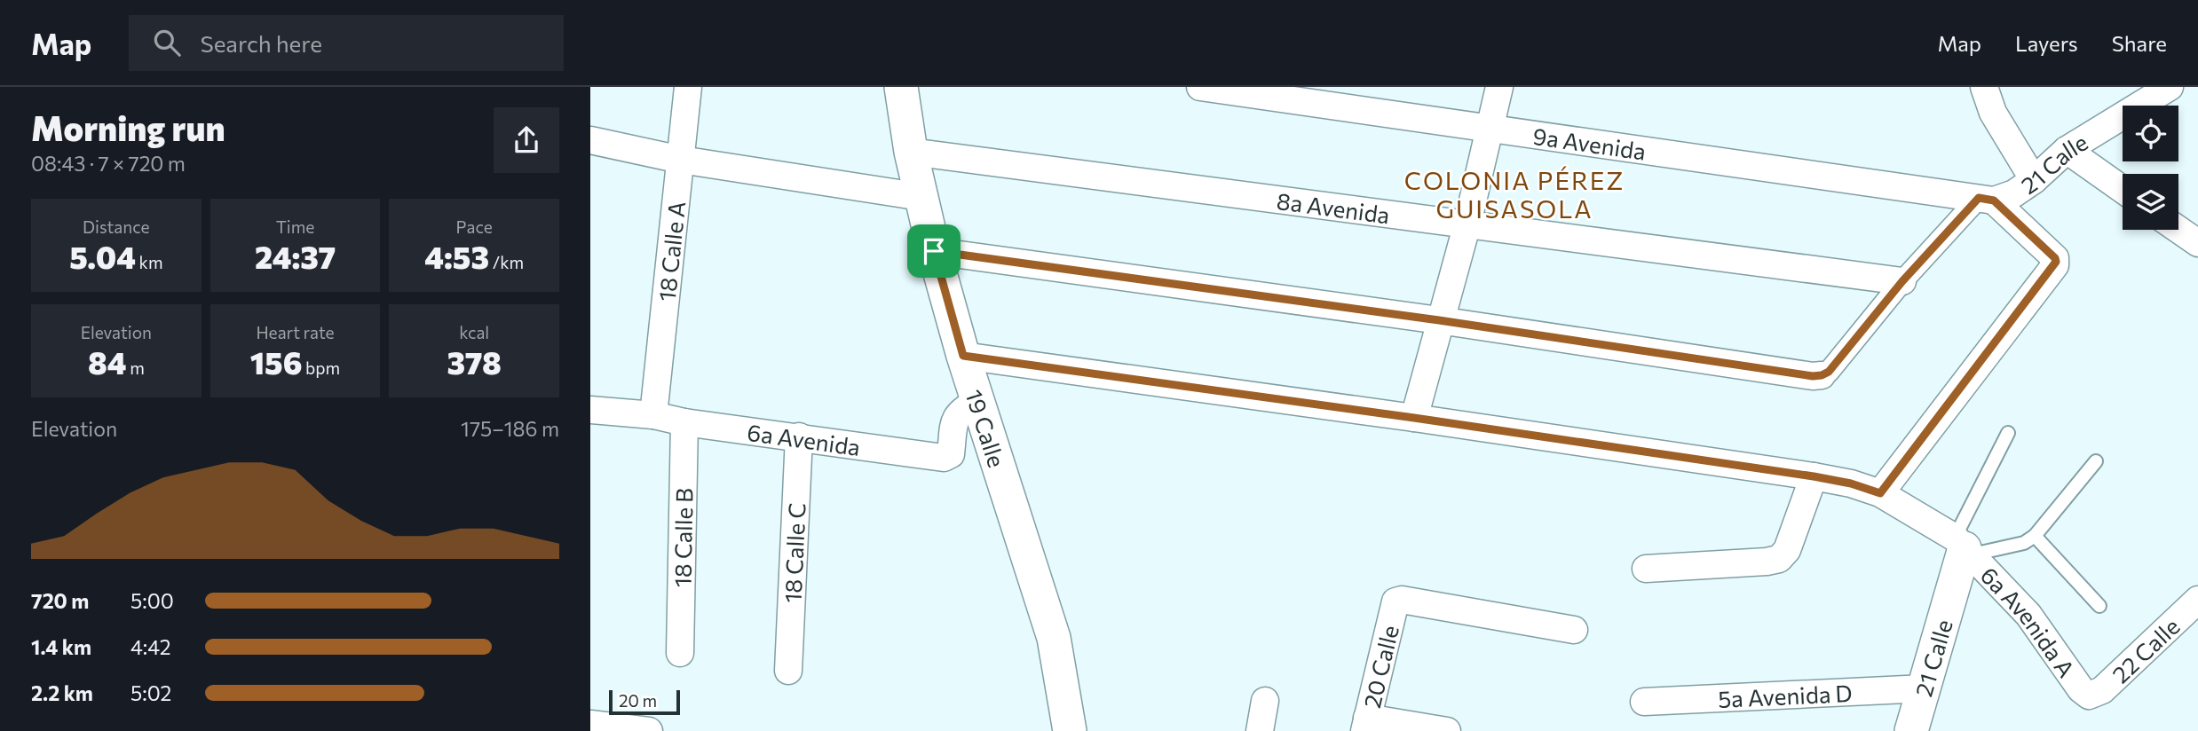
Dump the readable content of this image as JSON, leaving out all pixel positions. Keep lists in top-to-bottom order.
{
  "streets": {
    "street": [
      "9a Avenida",
      "21 Calle",
      "8a Avenida",
      "18 Calle A",
      "19 Calle",
      "6a Avenida",
      "18 Calle B",
      "18 Calle C",
      "6a Avenida A",
      "22 Calle",
      "20 Calle",
      "5a Avenida D"
    ]
  },
  "crossings": [
    ["9a Avenida", "21 Calle"],
    ["21 Calle", "8a Avenida"],
    ["21 Calle", "6a Avenida A"],
    ["21 Calle", "5a Avenida D"],
    ["8a Avenida", "19 Calle"],
    ["18 Calle A", "6a Avenida"],
    ["19 Calle", "6a Avenida"],
    ["6a Avenida", "18 Calle B"],
    ["6a Avenida", "18 Calle C"],
    ["6a Avenida A", "22 Calle"]
  ],
  "districts": ["COLONIA PÉREZ GUISASOLA"],
  "scale_bar": "20 m",
  "page": {
    "header": "Map",
    "search": "Search here",
    "nav": ["Map", "Layers", "Share"],
    "heading": ["Morning run", "08:43 · 7 × 720 m"],
    "stats": [
      ["Distance", "5.04 km"],
      ["Time", "24:37"],
      ["Pace", "4:53 /km"],
      ["Elevation", "84 m"],
      ["Heart rate", "156 bpm"],
      ["kcal", "378"]
    ],
    "chart": ["Elevation", "175–186 m"],
    "list": [
      {
        "name": "720 m",
        "note": "5:00"
      },
      {
        "name": "1.4 km",
        "note": "4:42"
      },
      {
        "name": "2.2 km",
        "note": "5:02"
      }
    ],
    "scale": "20 m"
  }
}
